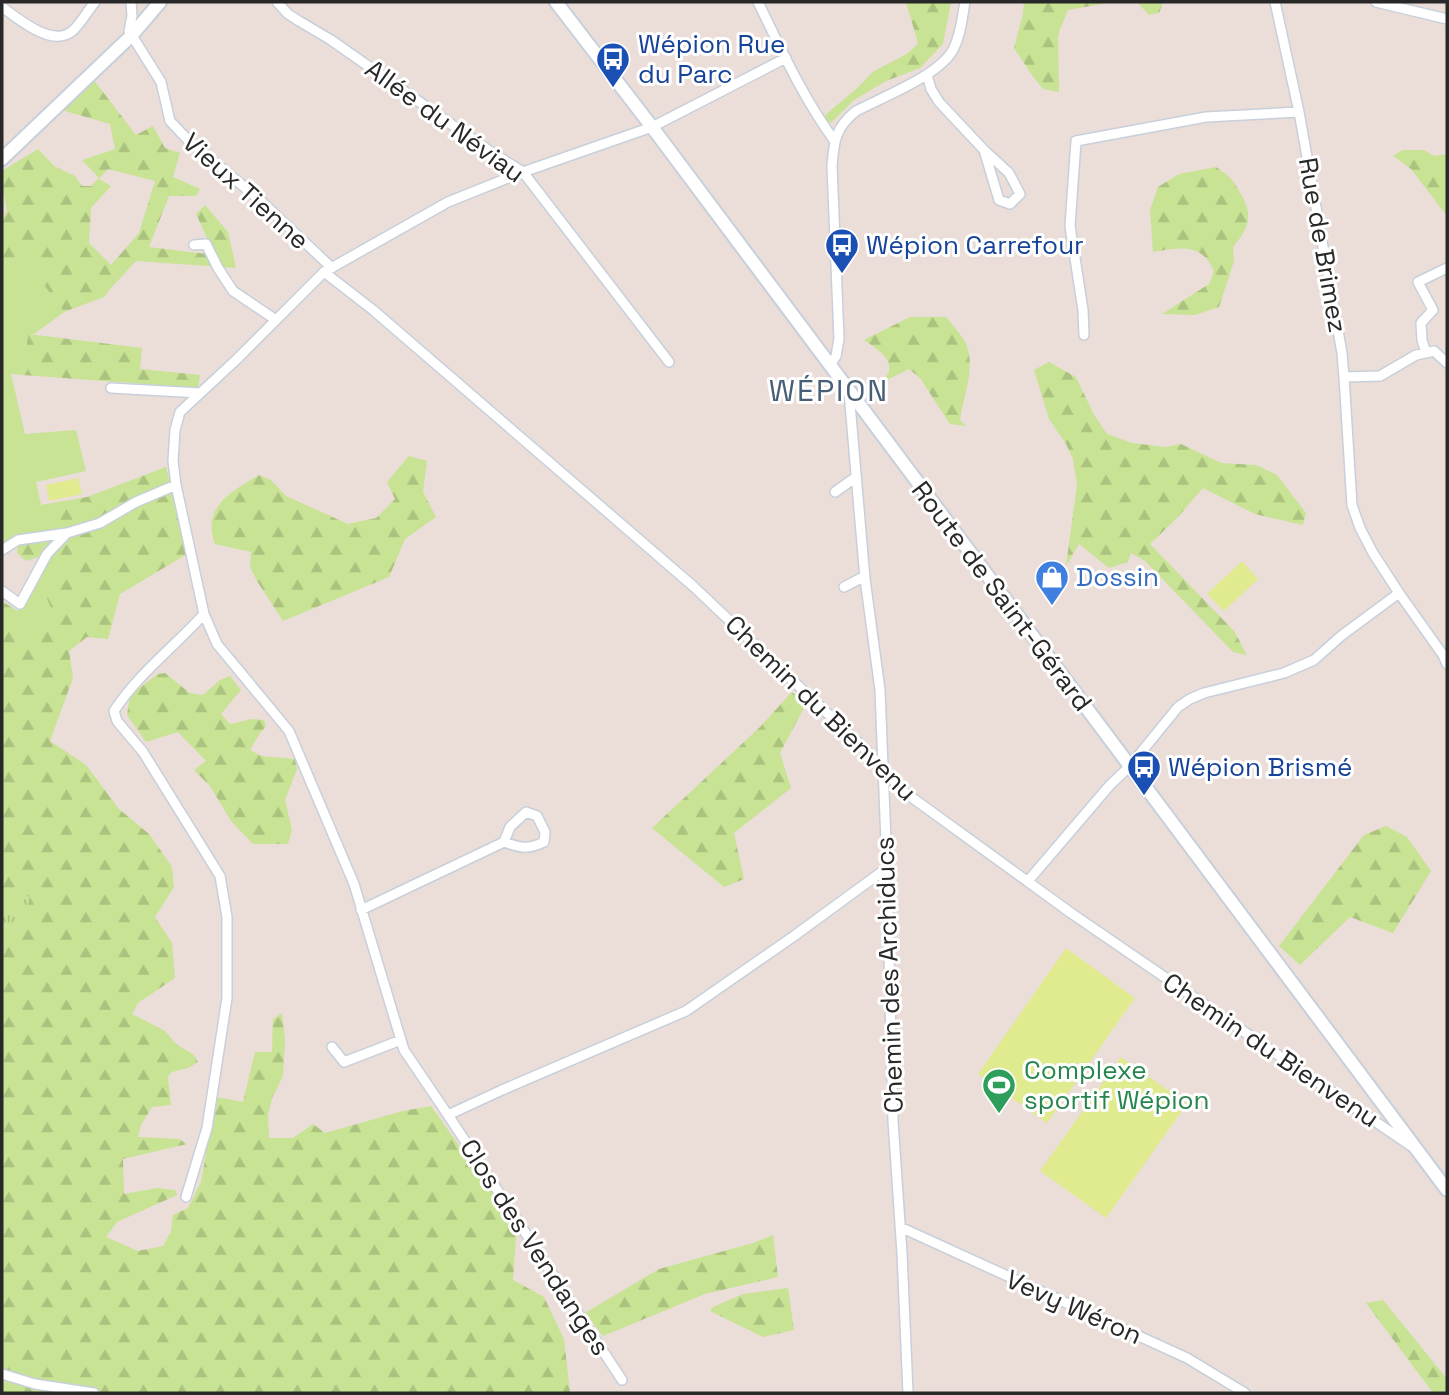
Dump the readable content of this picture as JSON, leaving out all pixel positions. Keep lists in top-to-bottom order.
{
  "streets": {
    "main road": ["Route de Saint-Gérard"],
    "street": [
      "Allée du Néviau",
      "Vieux Tienne",
      "Rue de Brimez",
      "Chemin du Bienvenu",
      "Chemin des Archiducs",
      "Clos des Vendanges",
      "Vevy Wéron"
    ]
  },
  "crossings": [
    ["Allée du Néviau", "Clos des Vendanges"],
    ["Vieux Tienne", "Chemin du Bienvenu"],
    ["Vieux Tienne", "Clos des Vendanges"],
    ["Route de Saint-Gérard", "Chemin du Bienvenu"],
    ["Route de Saint-Gérard", "Chemin des Archiducs"],
    ["Route de Saint-Gérard", "Clos des Vendanges"],
    ["Chemin du Bienvenu", "Chemin des Archiducs"],
    ["Chemin du Bienvenu", "Clos des Vendanges"],
    ["Chemin des Archiducs", "Vevy Wéron"]
  ],
  "districts": ["WÉPION"],
  "places": {
    "bus stop": ["Wépion Rue du Parc", "Wépion Carrefour", "Wépion Brismé"],
    "shop": ["Dossin"],
    "sports": ["Complexe sportif Wépion"]
  }
}
